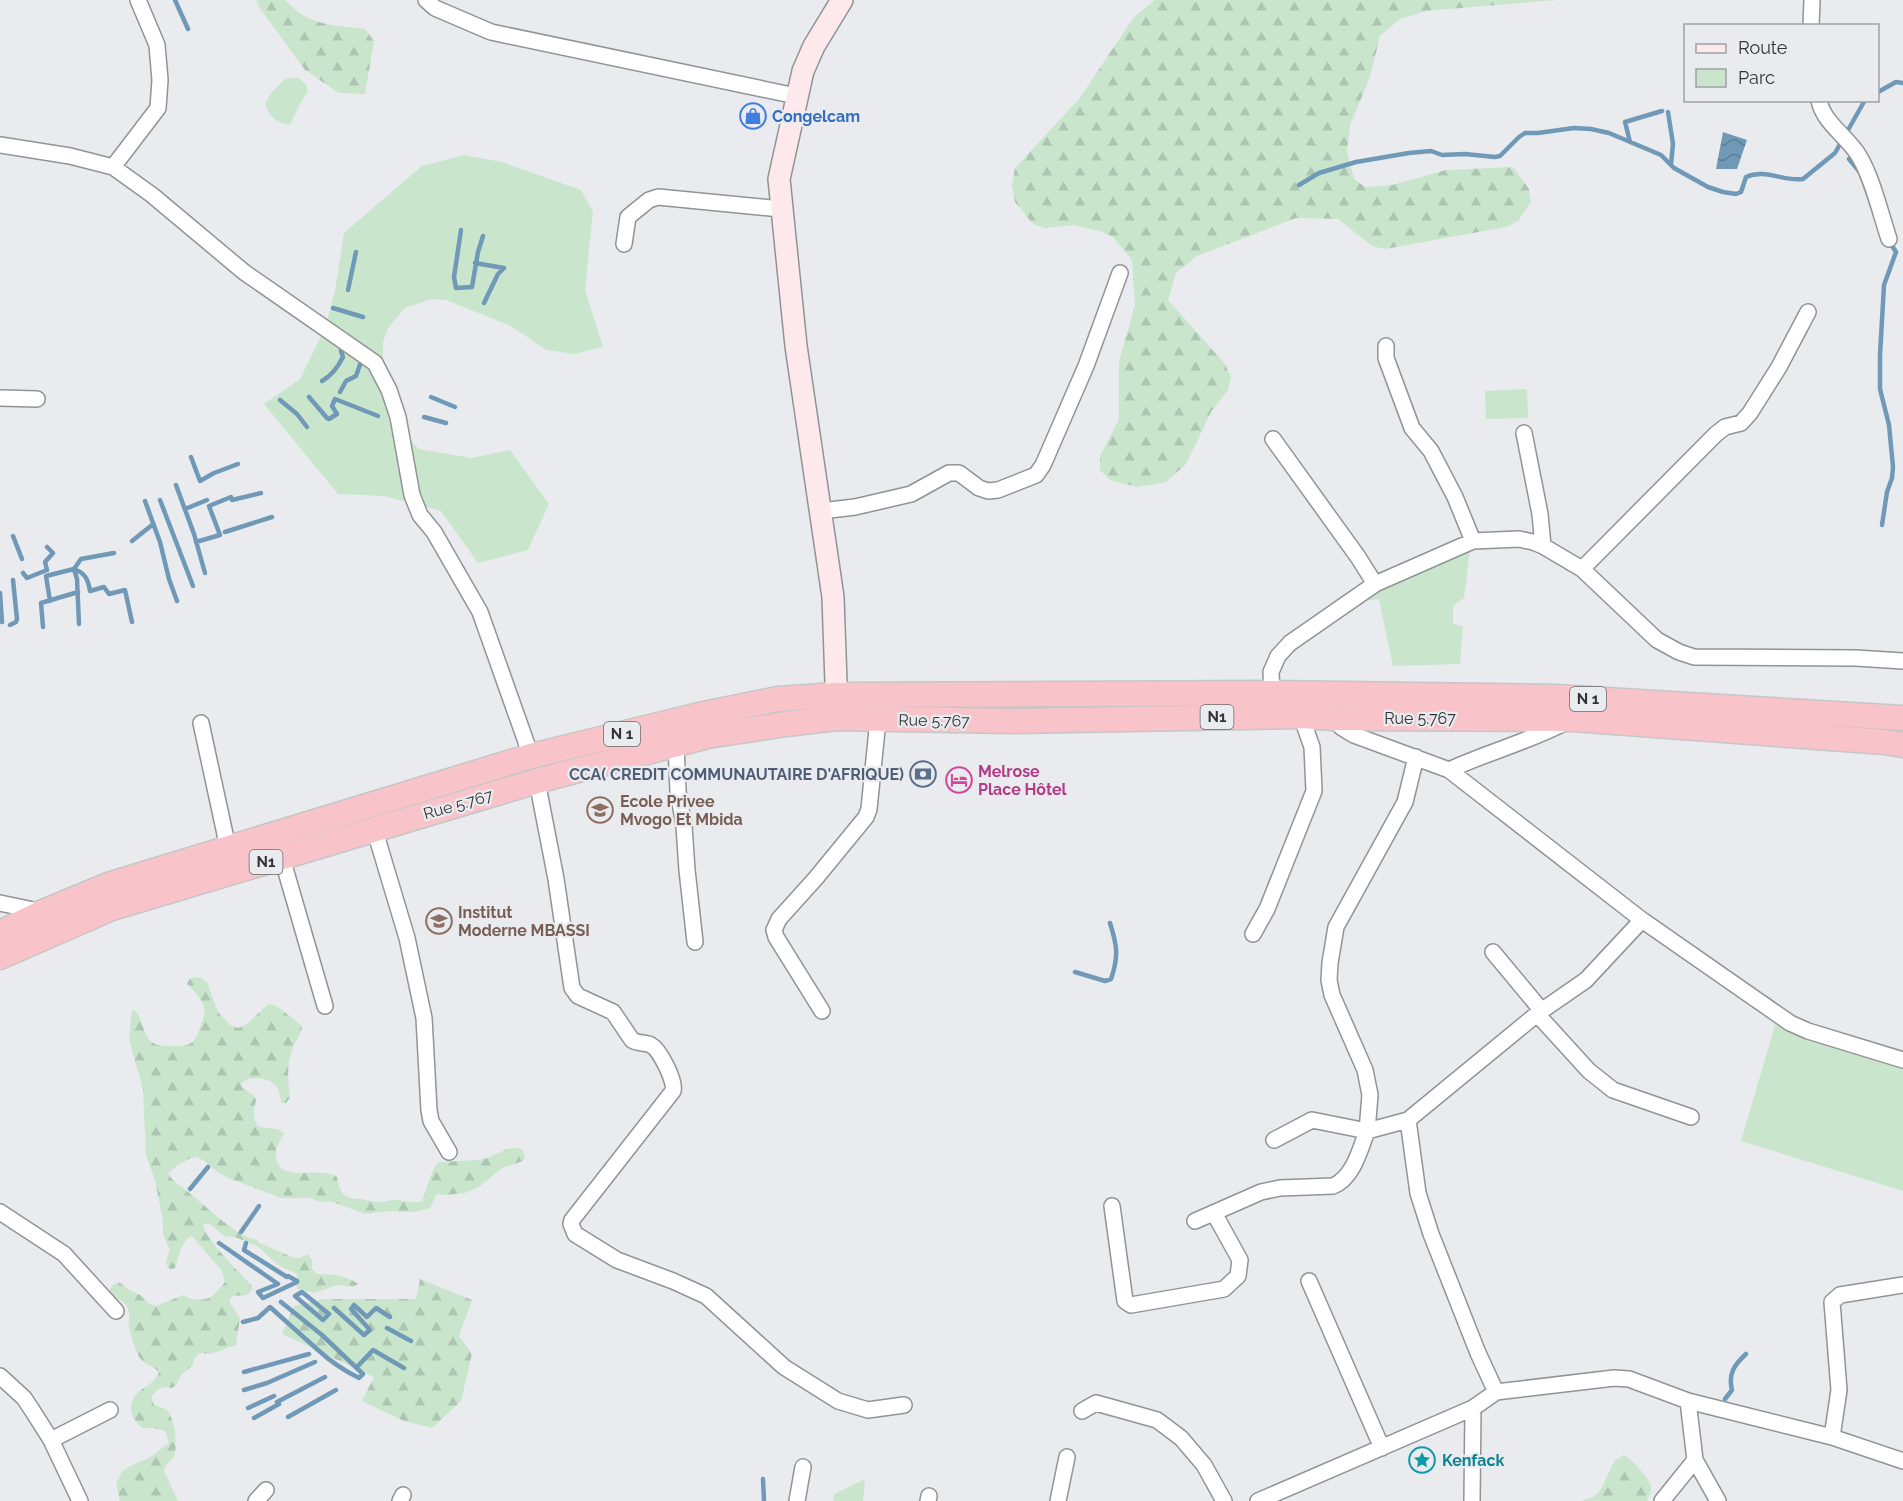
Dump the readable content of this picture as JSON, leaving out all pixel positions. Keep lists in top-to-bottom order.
{
  "streets": {
    "highway": ["N 1", "N1", "Rue 5.767"]
  },
  "crossings": [
    ["N 1", "Rue 5.767"]
  ],
  "places": {
    "shop": ["Congelcam"],
    "bank": ["CCA( CREDIT COMMUNAUTAIRE D'AFRIQUE)"],
    "hotel": ["Melrose Place Hôtel"],
    "school or university": ["Ecole Privee Mvogo Et Mbida", "Institut Moderne MBASSI"],
    "place": ["Kenfack"]
  },
  "legend": ["Route", "Parc"]
}
